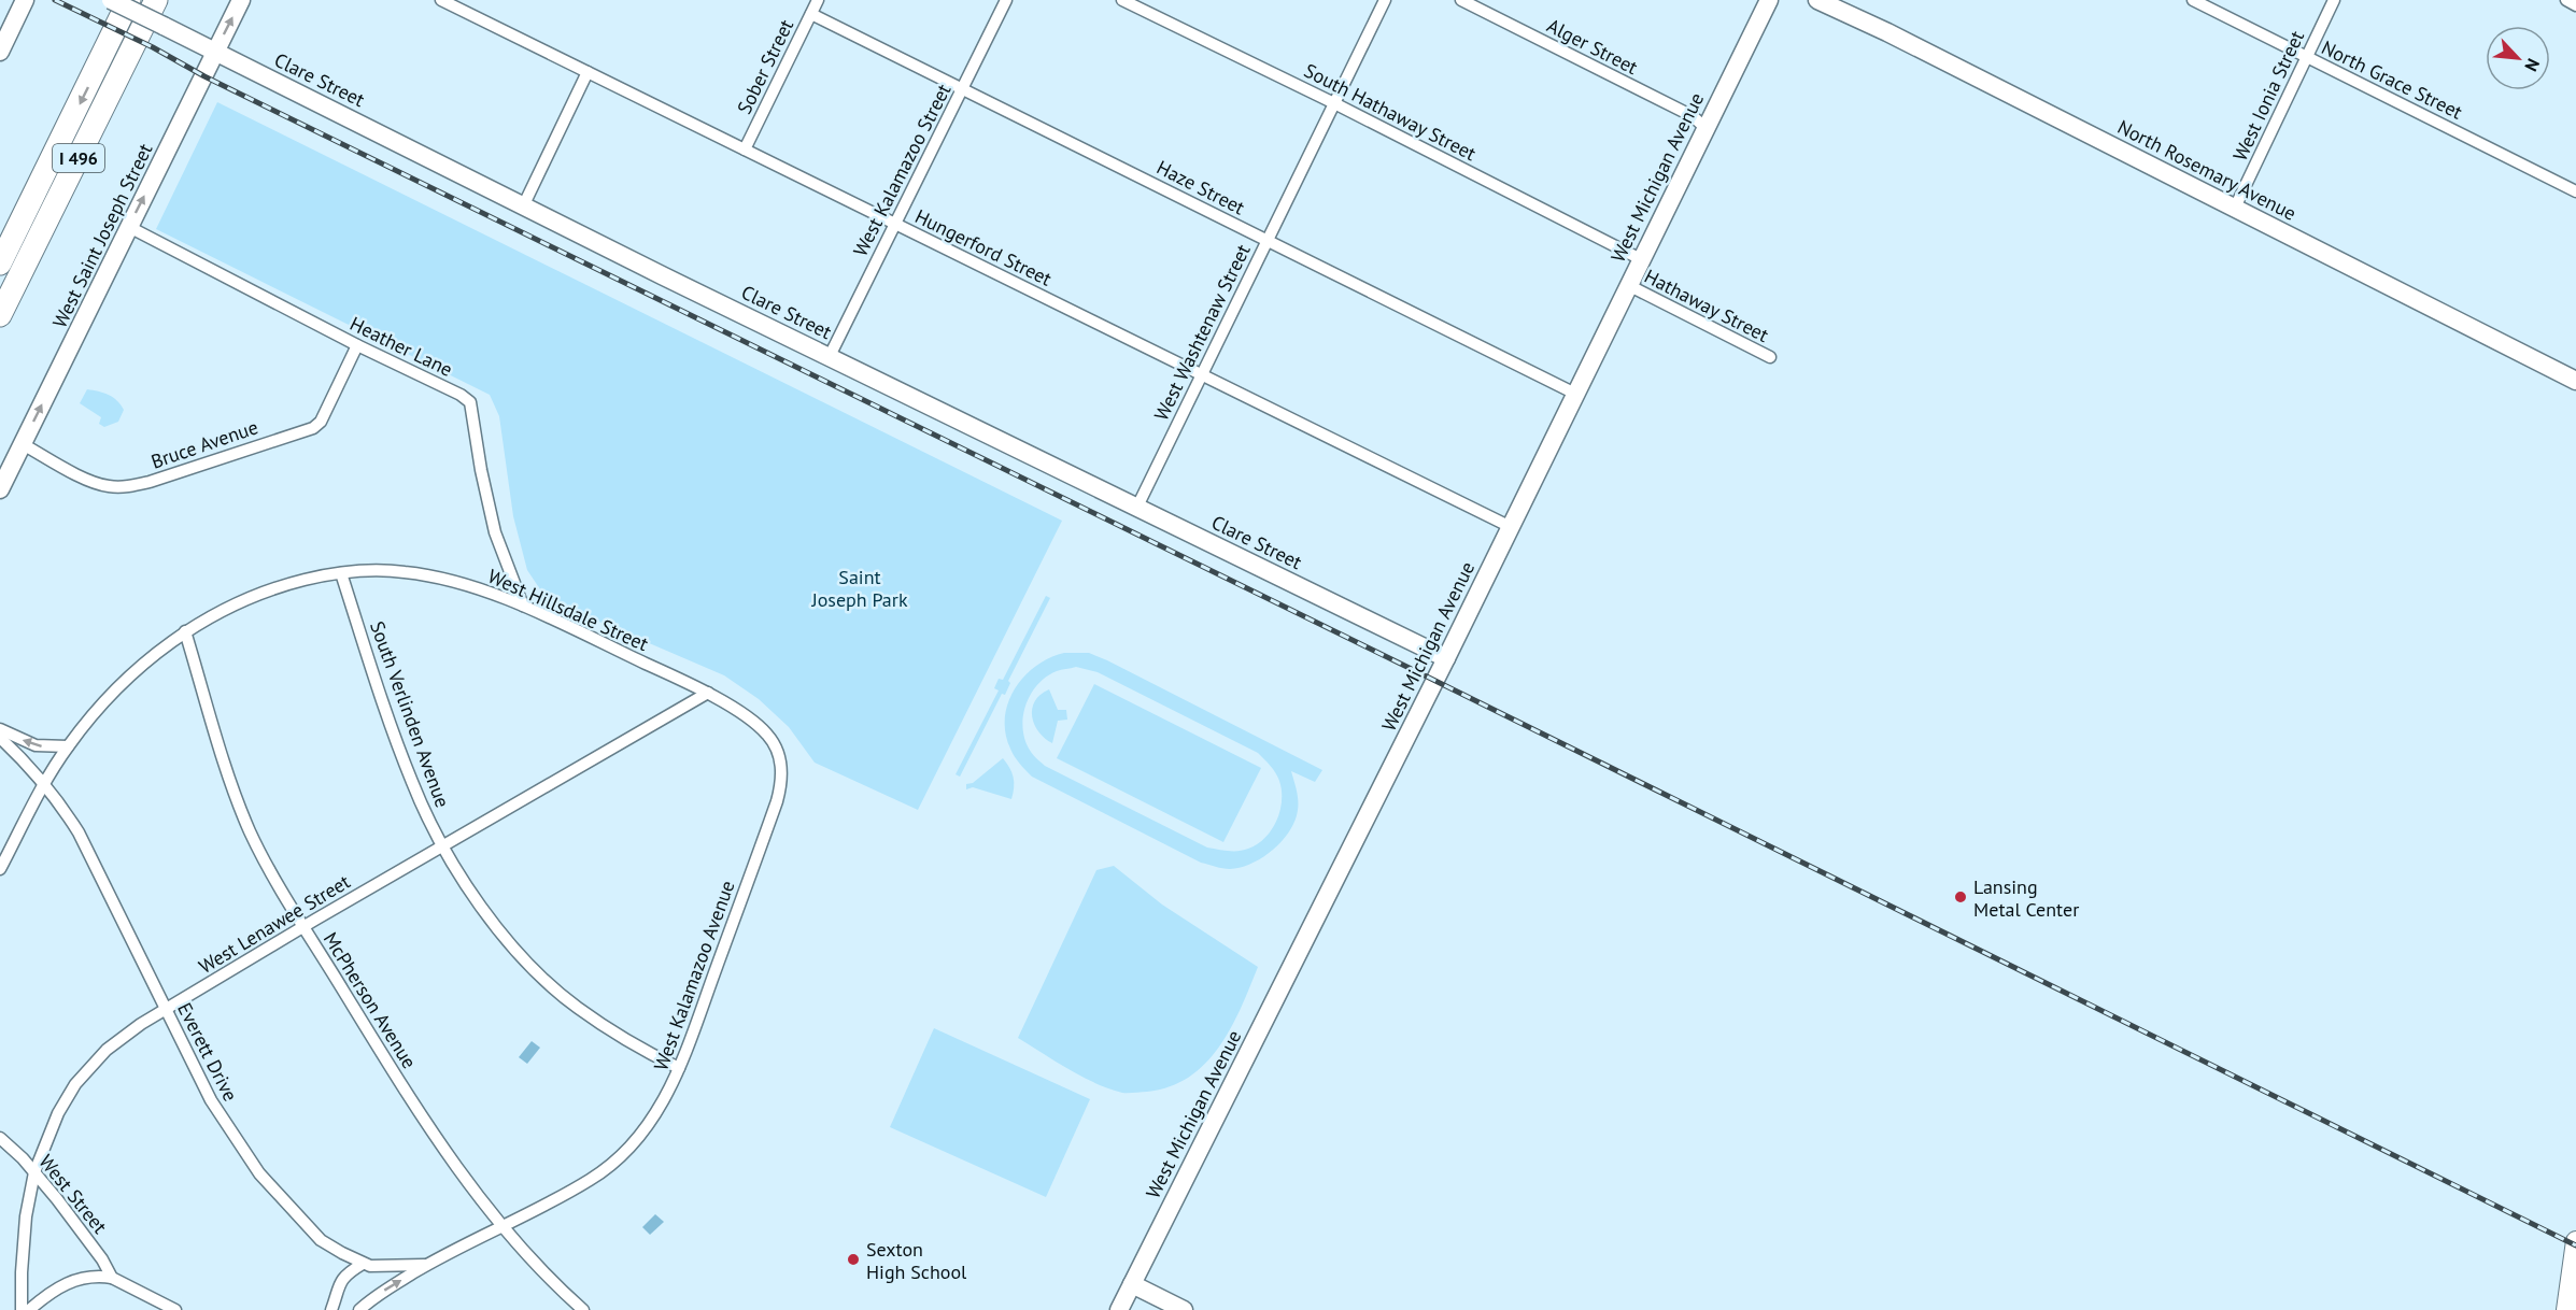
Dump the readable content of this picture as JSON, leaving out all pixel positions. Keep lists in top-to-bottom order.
{
  "streets": {
    "highway": ["I 496"],
    "street": [
      "Alger Street",
      "Sober Street",
      "Clare Street",
      "North Grace Street",
      "West Ionia Street",
      "South Hathaway Street",
      "West Kalamazoo Street",
      "North Rosemary Avenue",
      "West Michigan Avenue",
      "Haze Street",
      "West Saint Joseph Street",
      "Hungerford Street",
      "Hathaway Street",
      "West Washtenaw Street",
      "Heather Lane",
      "Bruce Avenue",
      "West Hillsdale Street",
      "South Verlinden Avenue",
      "West Lenawee Street",
      "West Kalamazoo Avenue",
      "McPherson Avenue",
      "Everett Drive",
      "West Street"
    ]
  },
  "crossings": [
    ["Alger Street", "West Michigan Avenue"],
    ["Sober Street", "Haze Street"],
    ["Sober Street", "Hungerford Street"],
    ["Clare Street", "West Kalamazoo Street"],
    ["Clare Street", "West Michigan Avenue"],
    ["Clare Street", "West Saint Joseph Street"],
    ["Clare Street", "West Washtenaw Street"],
    ["North Grace Street", "West Ionia Street"],
    ["West Ionia Street", "North Rosemary Avenue"],
    ["South Hathaway Street", "West Michigan Avenue"],
    ["South Hathaway Street", "West Washtenaw Street"],
    ["West Kalamazoo Street", "Haze Street"],
    ["West Kalamazoo Street", "Hungerford Street"],
    ["West Michigan Avenue", "Haze Street"],
    ["West Michigan Avenue", "Hungerford Street"],
    ["West Michigan Avenue", "Hathaway Street"],
    ["Haze Street", "West Washtenaw Street"],
    ["West Saint Joseph Street", "Heather Lane"],
    ["West Saint Joseph Street", "Bruce Avenue"],
    ["Hungerford Street", "West Washtenaw Street"],
    ["Heather Lane", "Bruce Avenue"],
    ["Heather Lane", "West Hillsdale Street"],
    ["West Hillsdale Street", "South Verlinden Avenue"],
    ["West Hillsdale Street", "West Lenawee Street"],
    ["West Hillsdale Street", "West Kalamazoo Avenue"],
    ["West Hillsdale Street", "McPherson Avenue"],
    ["West Hillsdale Street", "Everett Drive"],
    ["South Verlinden Avenue", "West Lenawee Street"],
    ["South Verlinden Avenue", "West Kalamazoo Avenue"],
    ["West Lenawee Street", "West Kalamazoo Avenue"],
    ["West Lenawee Street", "McPherson Avenue"],
    ["West Lenawee Street", "Everett Drive"],
    ["West Lenawee Street", "West Street"],
    ["West Kalamazoo Avenue", "McPherson Avenue"]
  ],
  "one_way": ["West Saint Joseph Street"],
  "parks": ["Saint Joseph Park"],
  "places": ["Lansing Metal Center", "Sexton High School"],
  "north": "bottom right"
}
